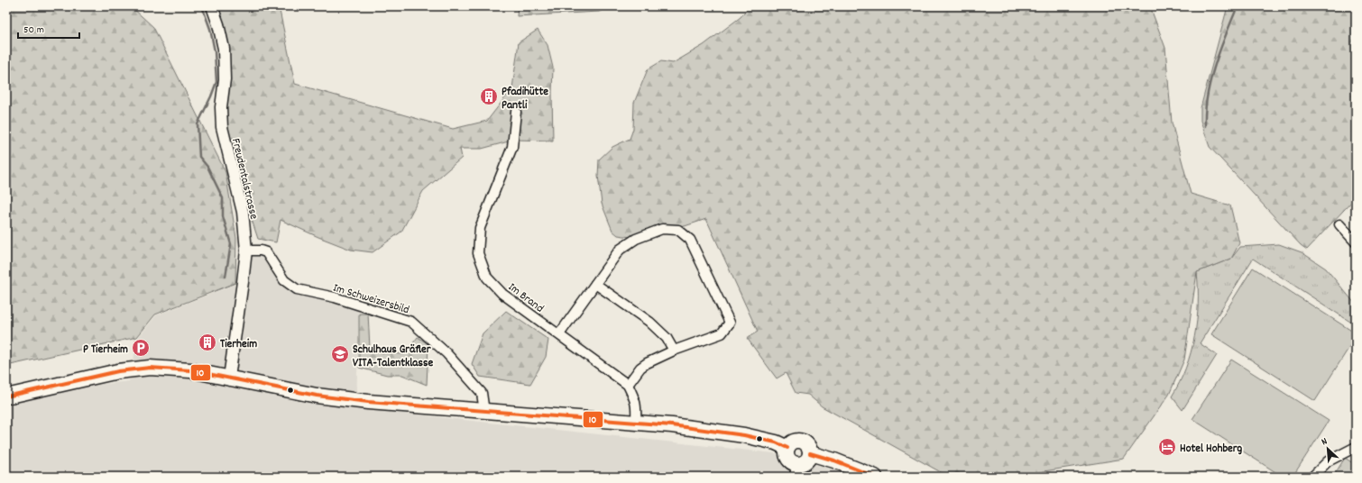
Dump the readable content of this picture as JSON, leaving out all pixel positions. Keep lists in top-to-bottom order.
{
  "streets": {
    "street": ["Freudentalstrasse", "Im Brand", "Im Schweizersbild"]
  },
  "crossings": [
    ["Freudentalstrasse", "Im Schweizersbild"]
  ],
  "places": {
    "building": ["Pfadihütte Pantli", "Tierheim"],
    "parking": ["P Tierheim"],
    "school or university": ["Schulhaus Gräfler VITA-Talentklasse"],
    "hotel": ["Hotel Hohberg"]
  },
  "lines": ["transit line 10"],
  "scale_bar": "50 m",
  "north": "top left"
}
